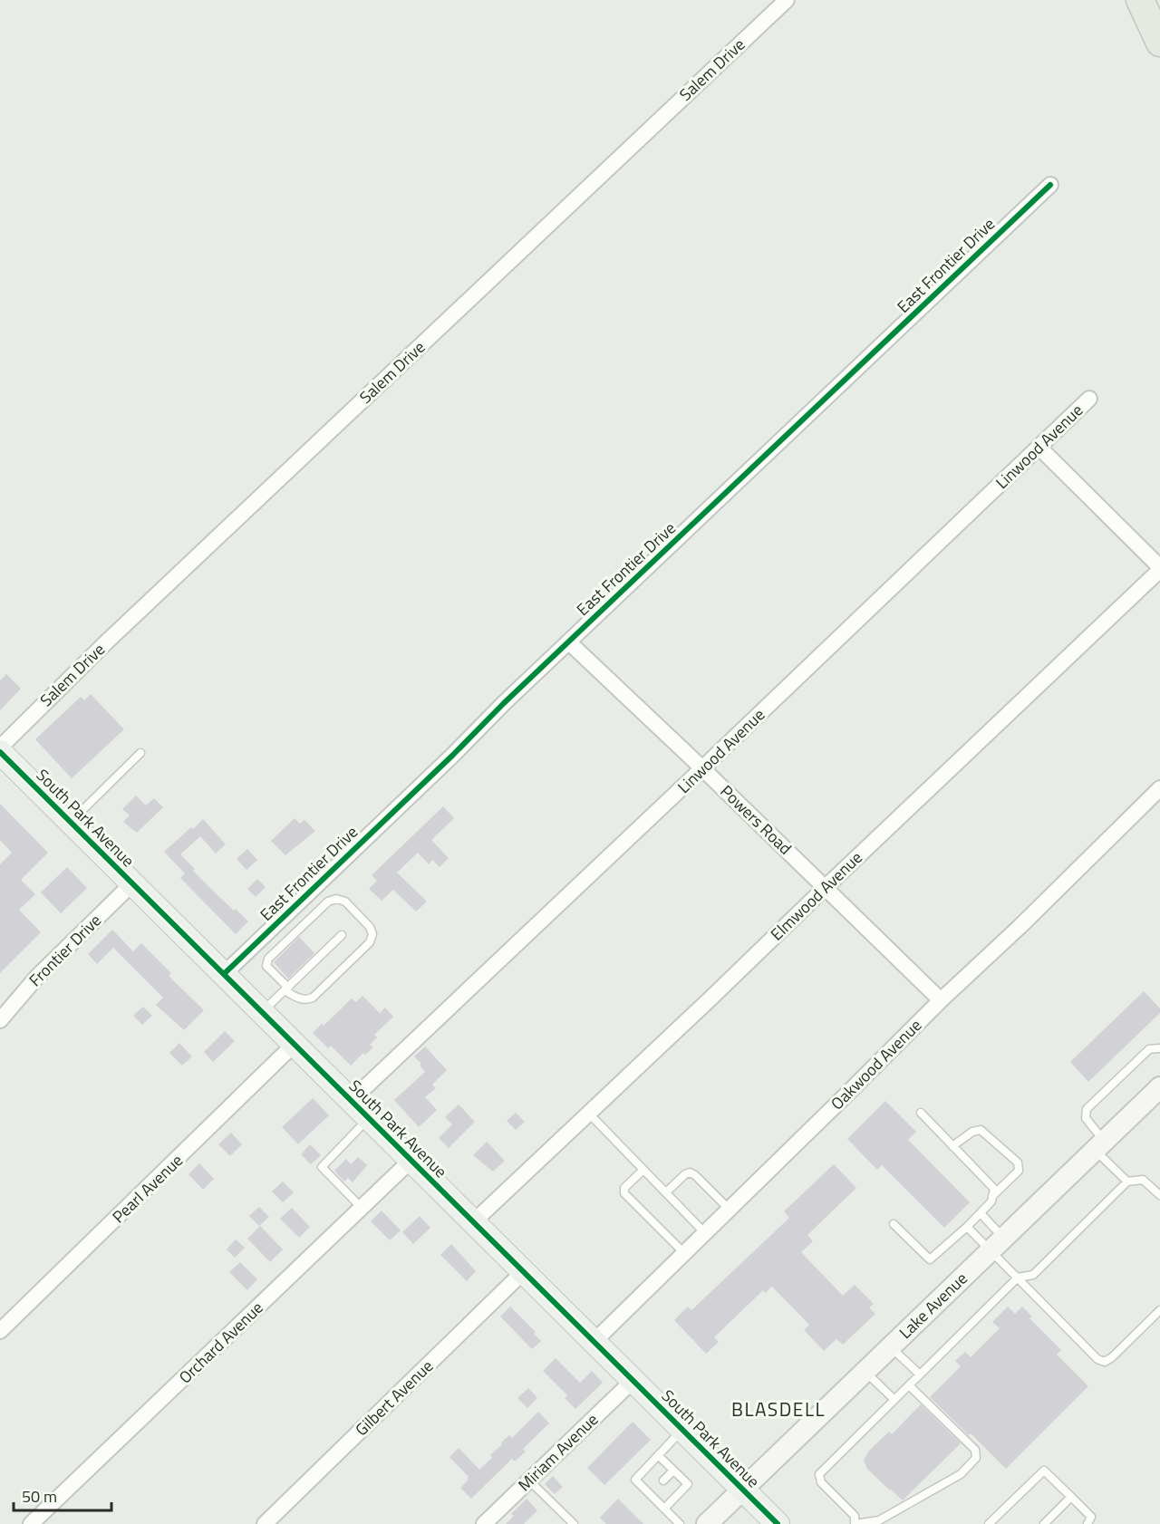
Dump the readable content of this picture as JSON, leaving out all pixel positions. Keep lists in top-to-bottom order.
{
  "streets": {
    "main road": ["South Park Avenue"],
    "street": [
      "Salem Drive",
      "East Frontier Drive",
      "Linwood Avenue",
      "Powers Road",
      "Elmwood Avenue",
      "Frontier Drive",
      "Oakwood Avenue",
      "Pearl Avenue",
      "Lake Avenue",
      "Orchard Avenue",
      "Gilbert Avenue",
      "Miriam Avenue"
    ]
  },
  "crossings": [
    ["East Frontier Drive", "South Park Avenue"],
    ["East Frontier Drive", "Powers Road"],
    ["Linwood Avenue", "South Park Avenue"],
    ["Linwood Avenue", "Powers Road"],
    ["South Park Avenue", "Elmwood Avenue"],
    ["South Park Avenue", "Frontier Drive"],
    ["South Park Avenue", "Oakwood Avenue"],
    ["South Park Avenue", "Pearl Avenue"],
    ["South Park Avenue", "Lake Avenue"],
    ["South Park Avenue", "Orchard Avenue"],
    ["South Park Avenue", "Gilbert Avenue"],
    ["South Park Avenue", "Miriam Avenue"],
    ["Powers Road", "Elmwood Avenue"],
    ["Powers Road", "Oakwood Avenue"]
  ],
  "districts": ["BLASDELL"],
  "scale_bar": "50 m"
}
